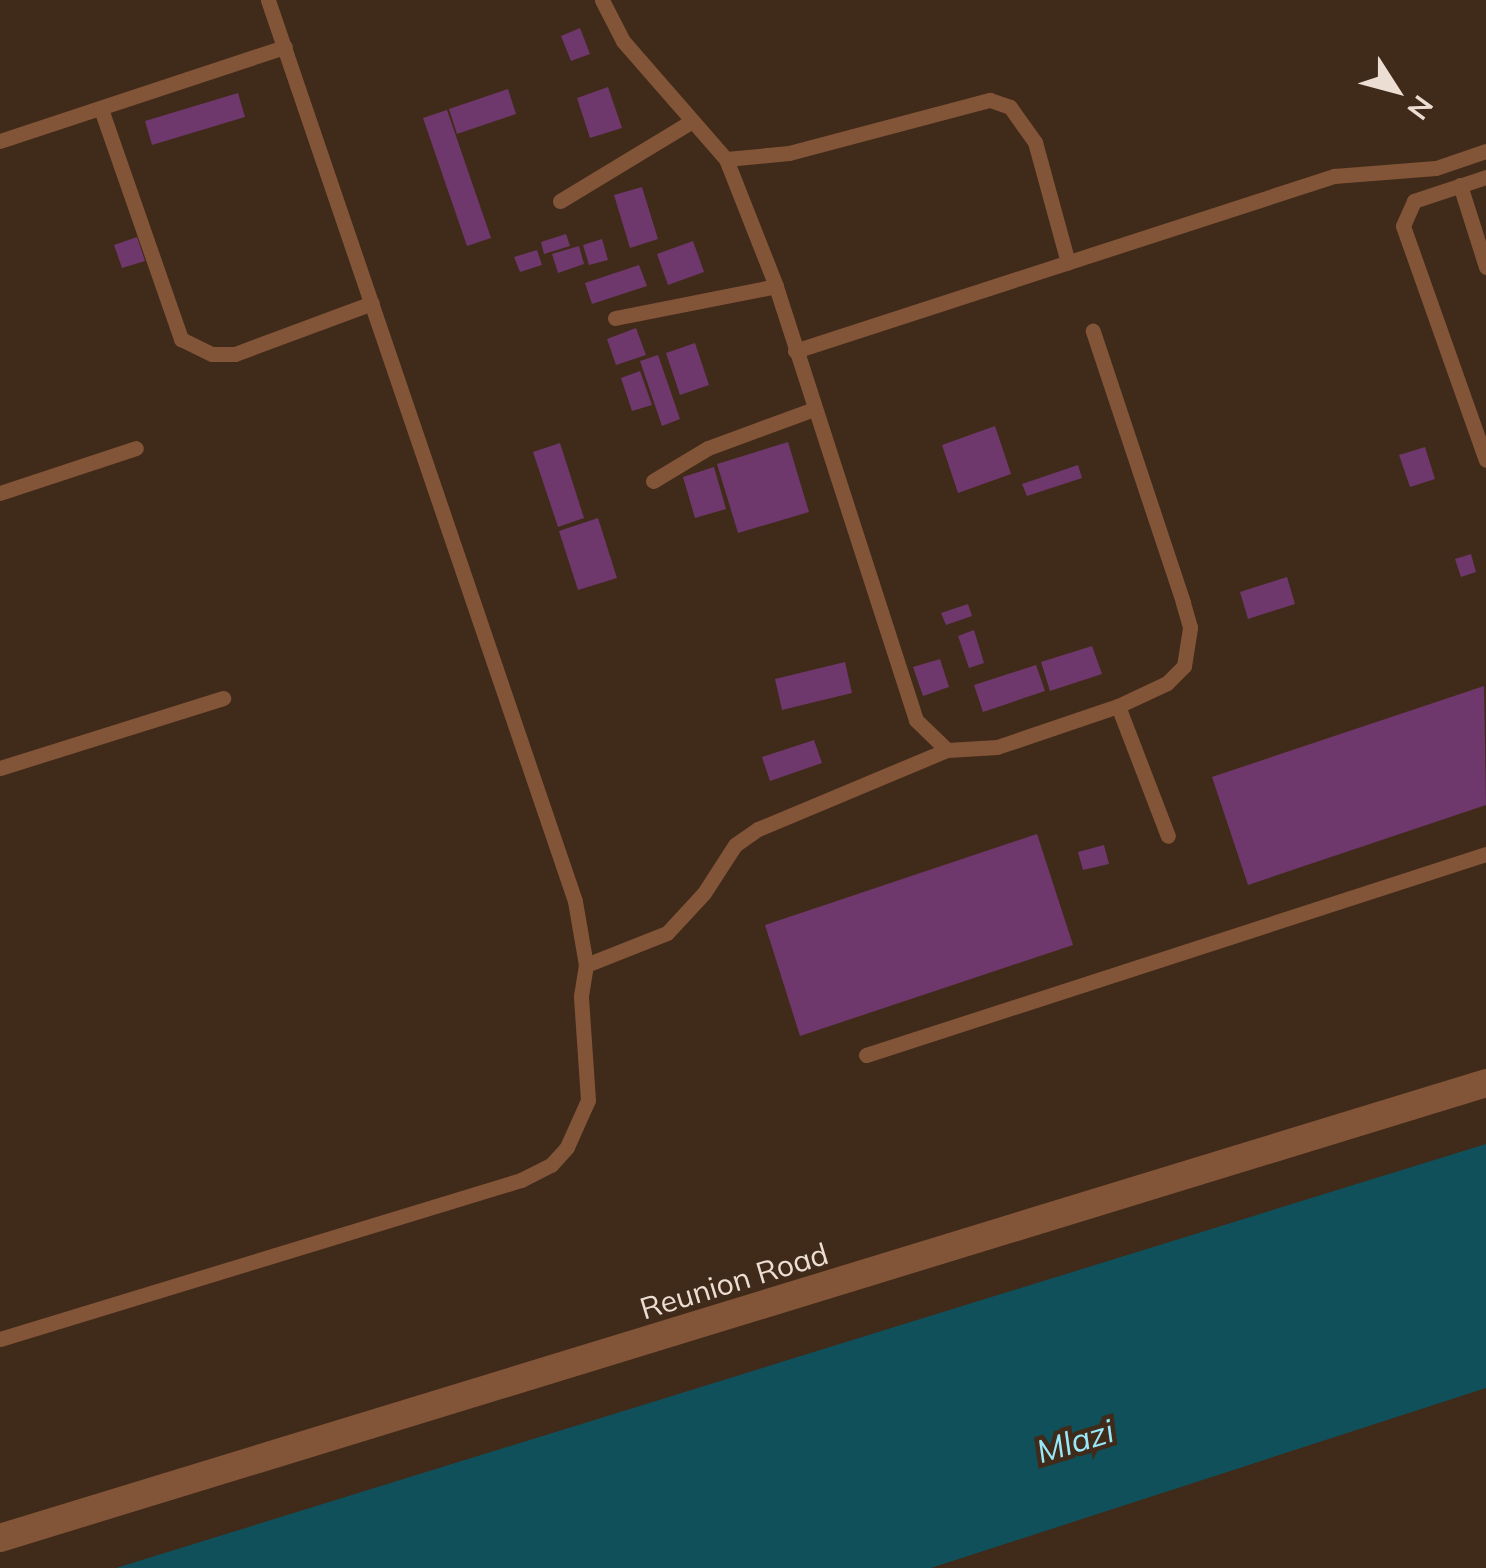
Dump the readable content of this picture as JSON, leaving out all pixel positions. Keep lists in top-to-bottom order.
{
  "streets": {
    "street": ["Reunion Road"]
  },
  "water": ["Mlazi"],
  "north": "bottom right"
}
